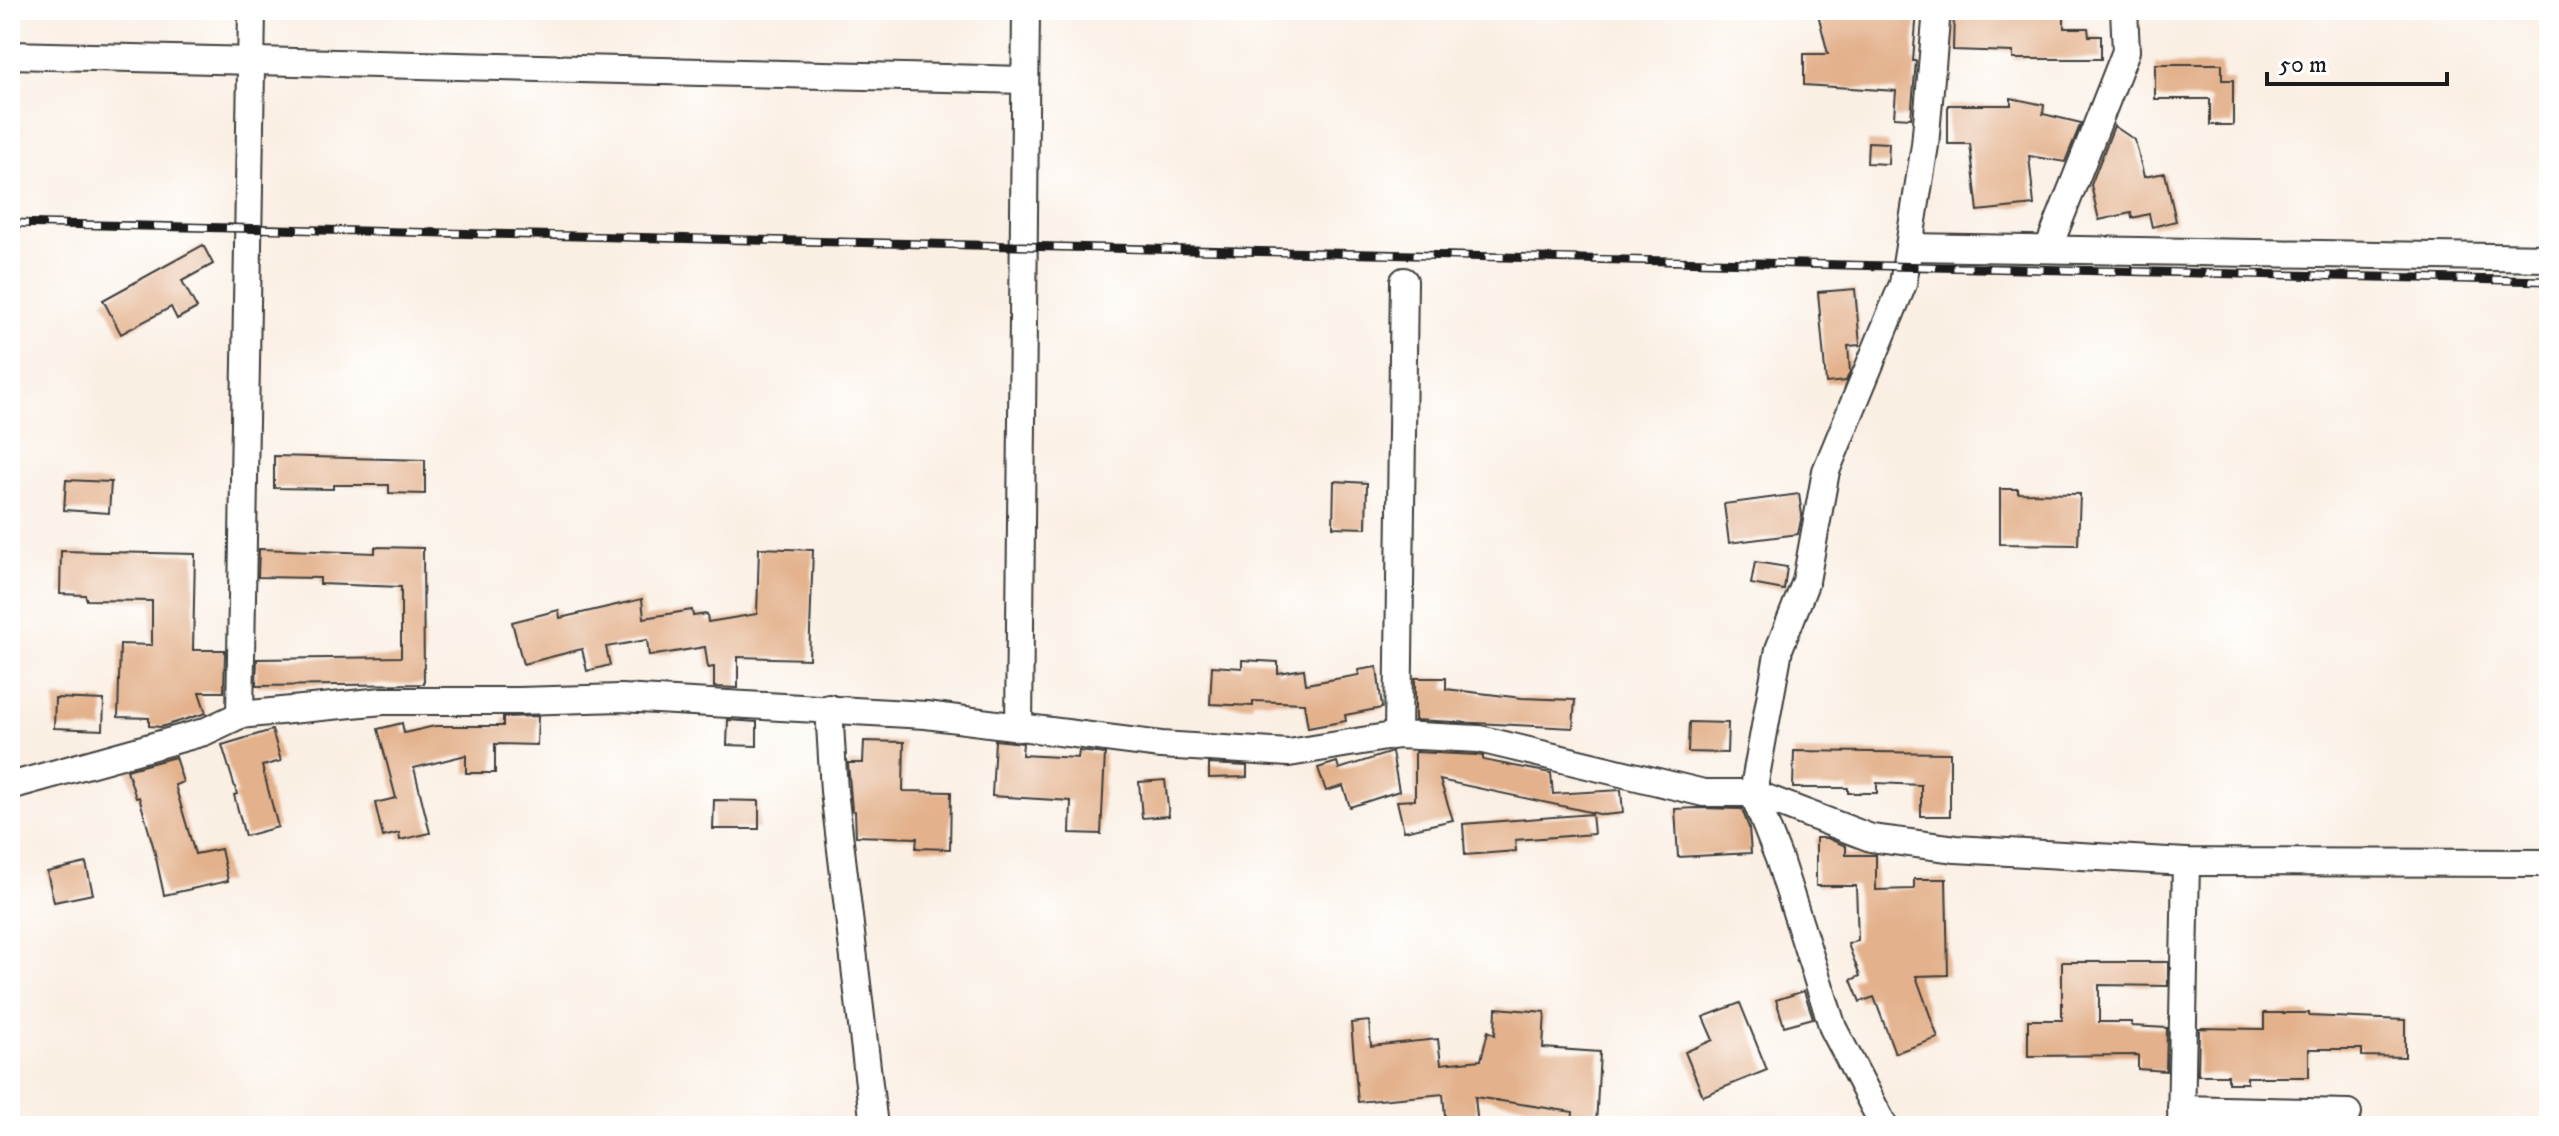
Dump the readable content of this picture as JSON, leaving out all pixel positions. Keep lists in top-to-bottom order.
{
  "scale_bar": "50 m"
}
